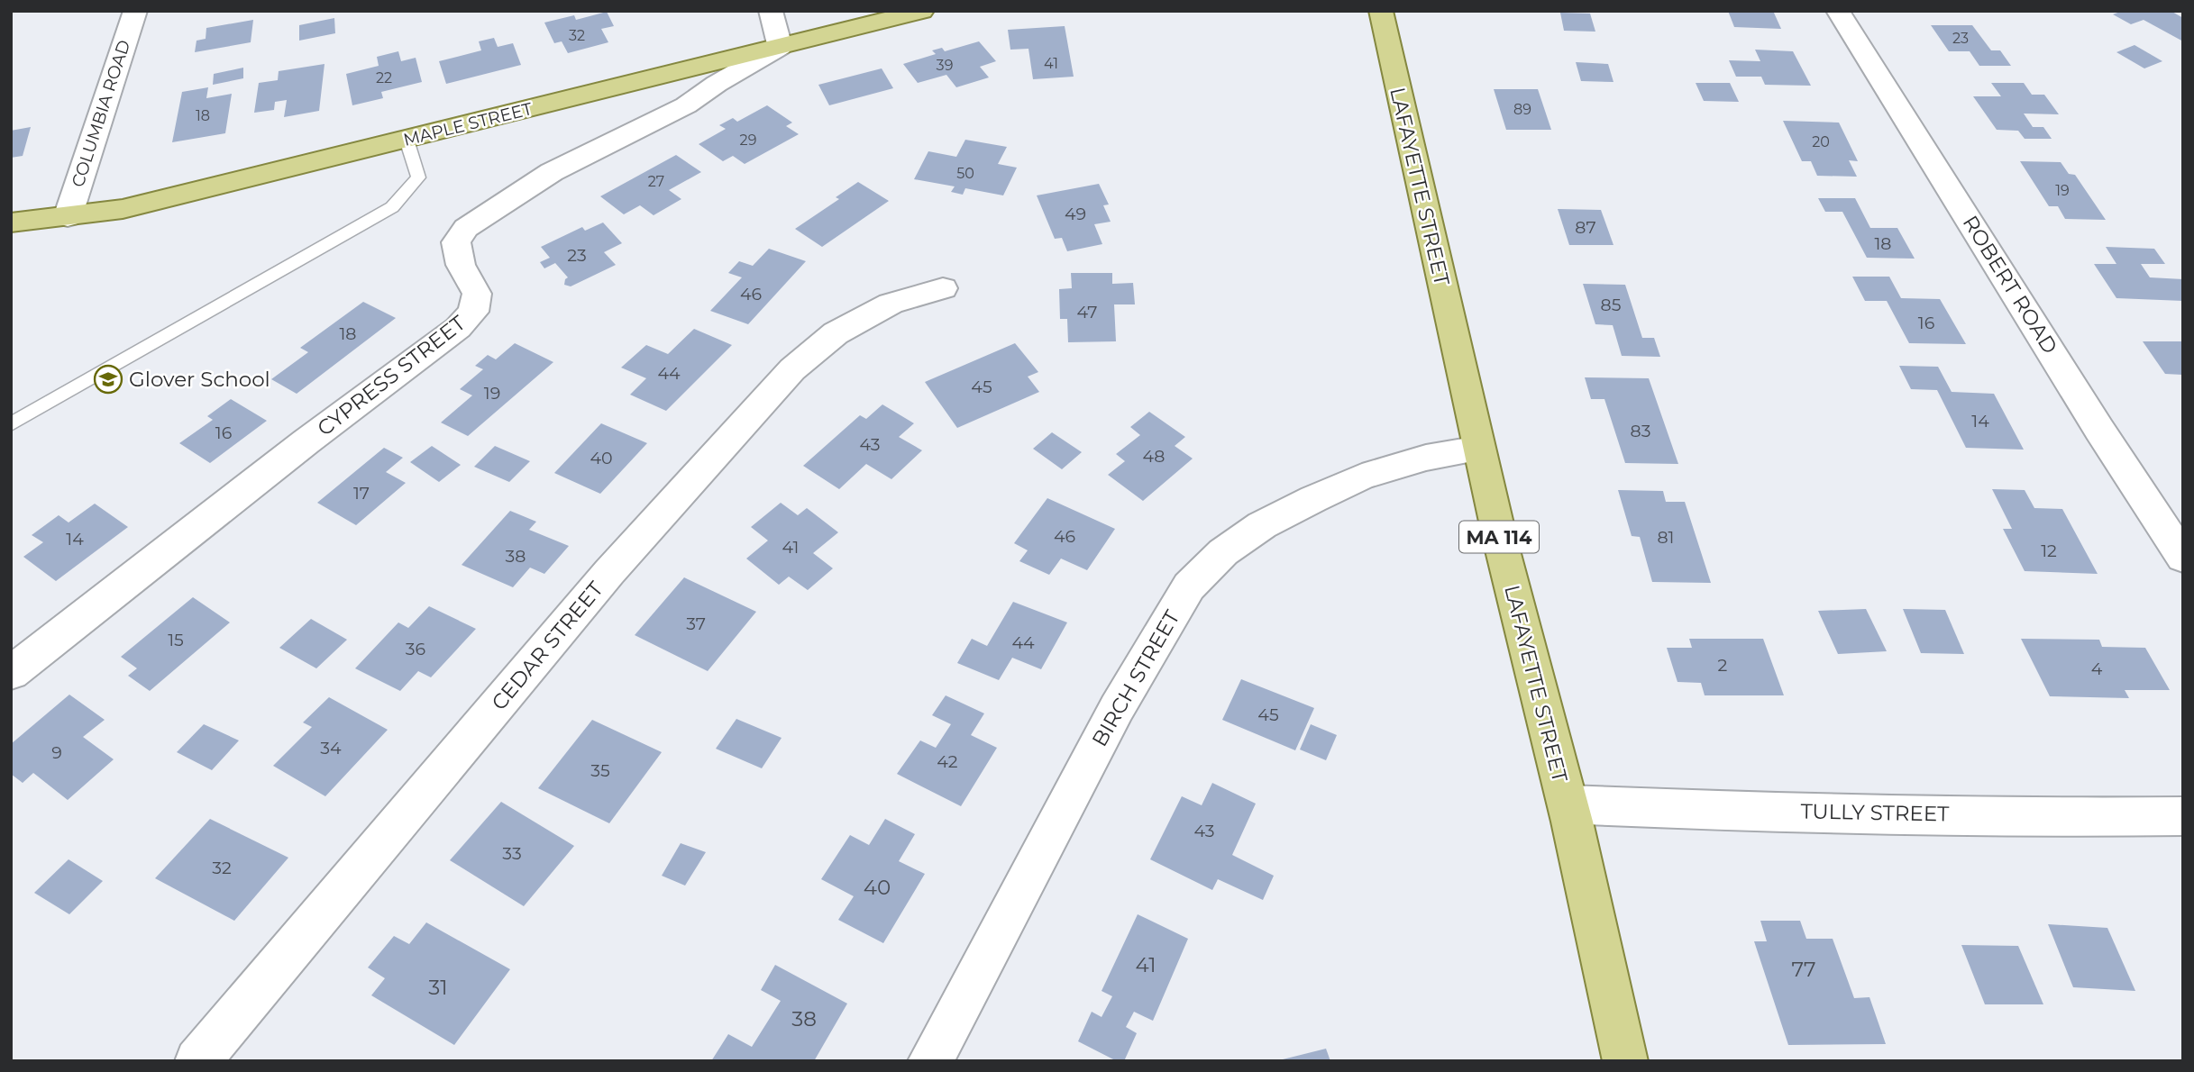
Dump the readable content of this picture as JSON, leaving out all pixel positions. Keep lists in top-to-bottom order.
{
  "streets": {
    "main road": ["MAPLE STREET", "LAFAYETTE STREET", "MA 114"],
    "street": [
      "COLUMBIA ROAD",
      "ROBERT ROAD",
      "CYPRESS STREET",
      "CEDAR STREET",
      "BIRCH STREET",
      "TULLY STREET"
    ]
  },
  "crossings": [
    ["COLUMBIA ROAD", "MAPLE STREET"],
    ["MAPLE STREET", "CYPRESS STREET"],
    ["LAFAYETTE STREET", "BIRCH STREET"],
    ["LAFAYETTE STREET", "TULLY STREET"]
  ],
  "places": {
    "school or university": ["Glover School"]
  },
  "house_numbers": [
    "32",
    "23",
    "41",
    "39",
    "22",
    "89",
    "18",
    "29",
    "20",
    "50",
    "27",
    "19",
    "49",
    "87",
    "18",
    "23",
    "46",
    "85",
    "47",
    "16",
    "18",
    "44",
    "45",
    "19",
    "14",
    "83",
    "16",
    "43",
    "48",
    "40",
    "17",
    "46",
    "81",
    "14",
    "41",
    "12",
    "38",
    "37",
    "15",
    "44",
    "36",
    "2",
    "4",
    "45",
    "34",
    "9",
    "42",
    "35",
    "43",
    "33",
    "32",
    "40",
    "41",
    "77",
    "31",
    "38"
  ]
}
